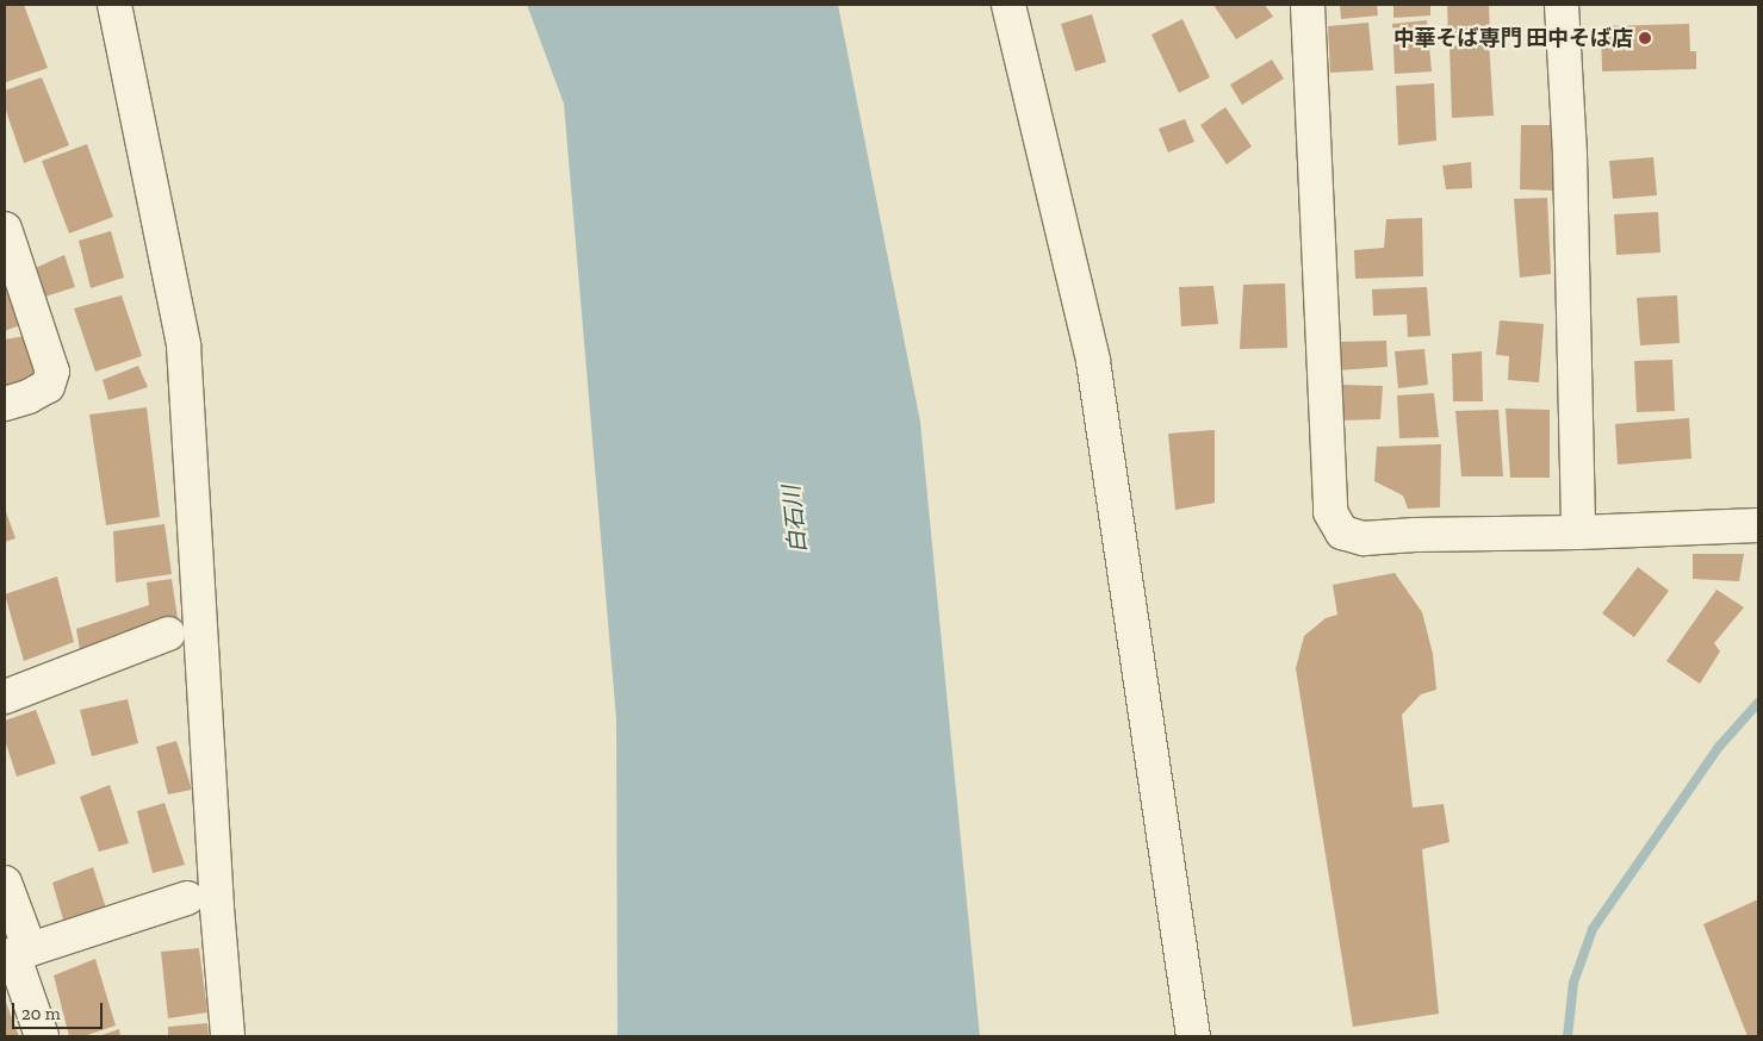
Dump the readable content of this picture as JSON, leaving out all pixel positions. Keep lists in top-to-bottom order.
{
  "water": ["白石川"],
  "places": ["中華そば専門 田中そば店"],
  "scale_bar": "20 m"
}
